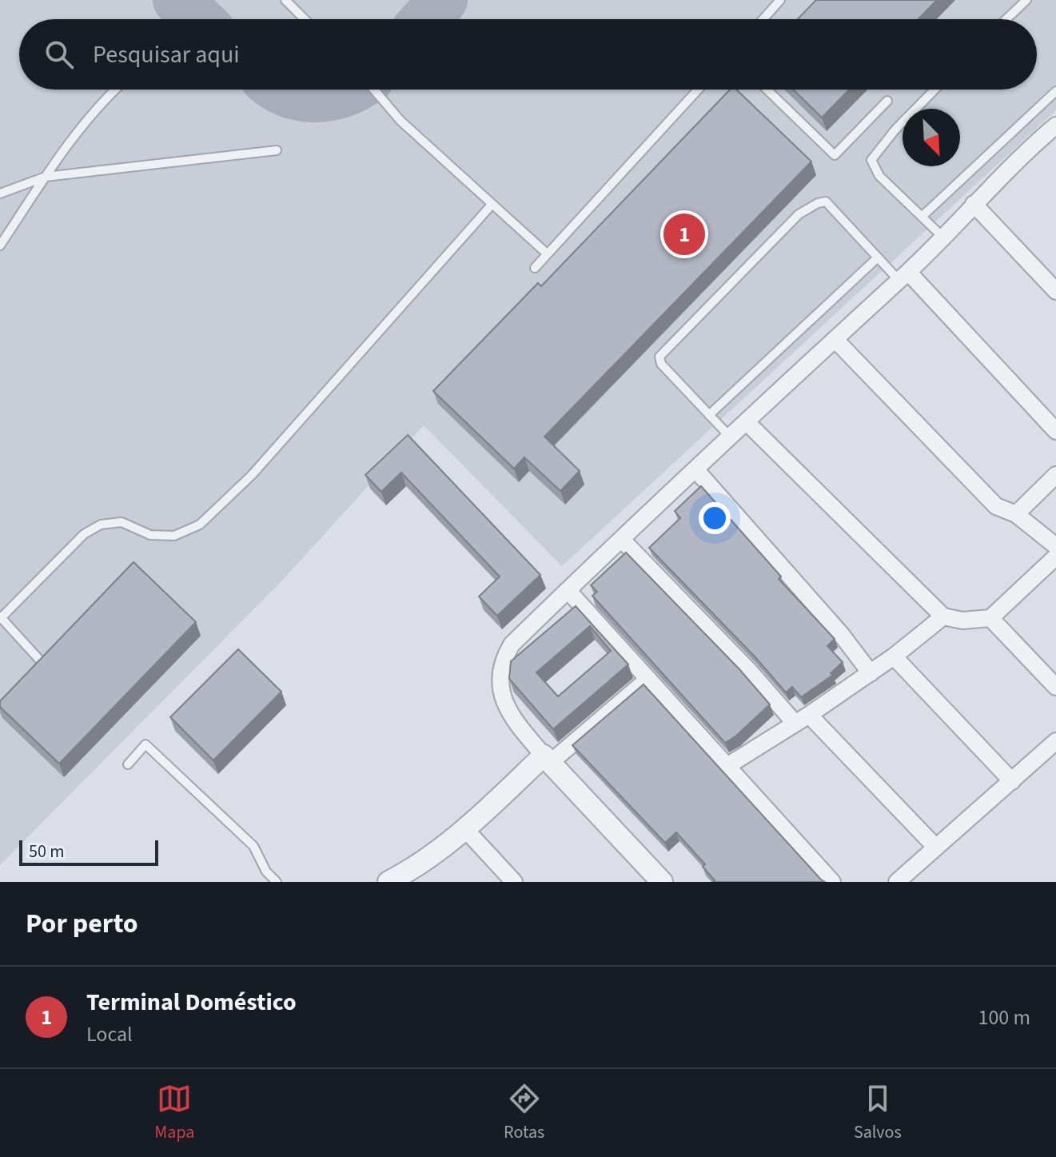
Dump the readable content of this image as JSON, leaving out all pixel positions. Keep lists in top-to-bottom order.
{
  "scale_bar": "50 m",
  "north": "bottom right",
  "page": {
    "search": "Pesquisar aqui",
    "pins": "1",
    "scale": "50 m",
    "heading": "Por perto",
    "list": [
      {
        "mark": "1",
        "name": "Terminal Doméstico",
        "note": "Local",
        "value": "100 m"
      }
    ],
    "nav": ["Mapa", "Rotas", "Salvos"]
  }
}
